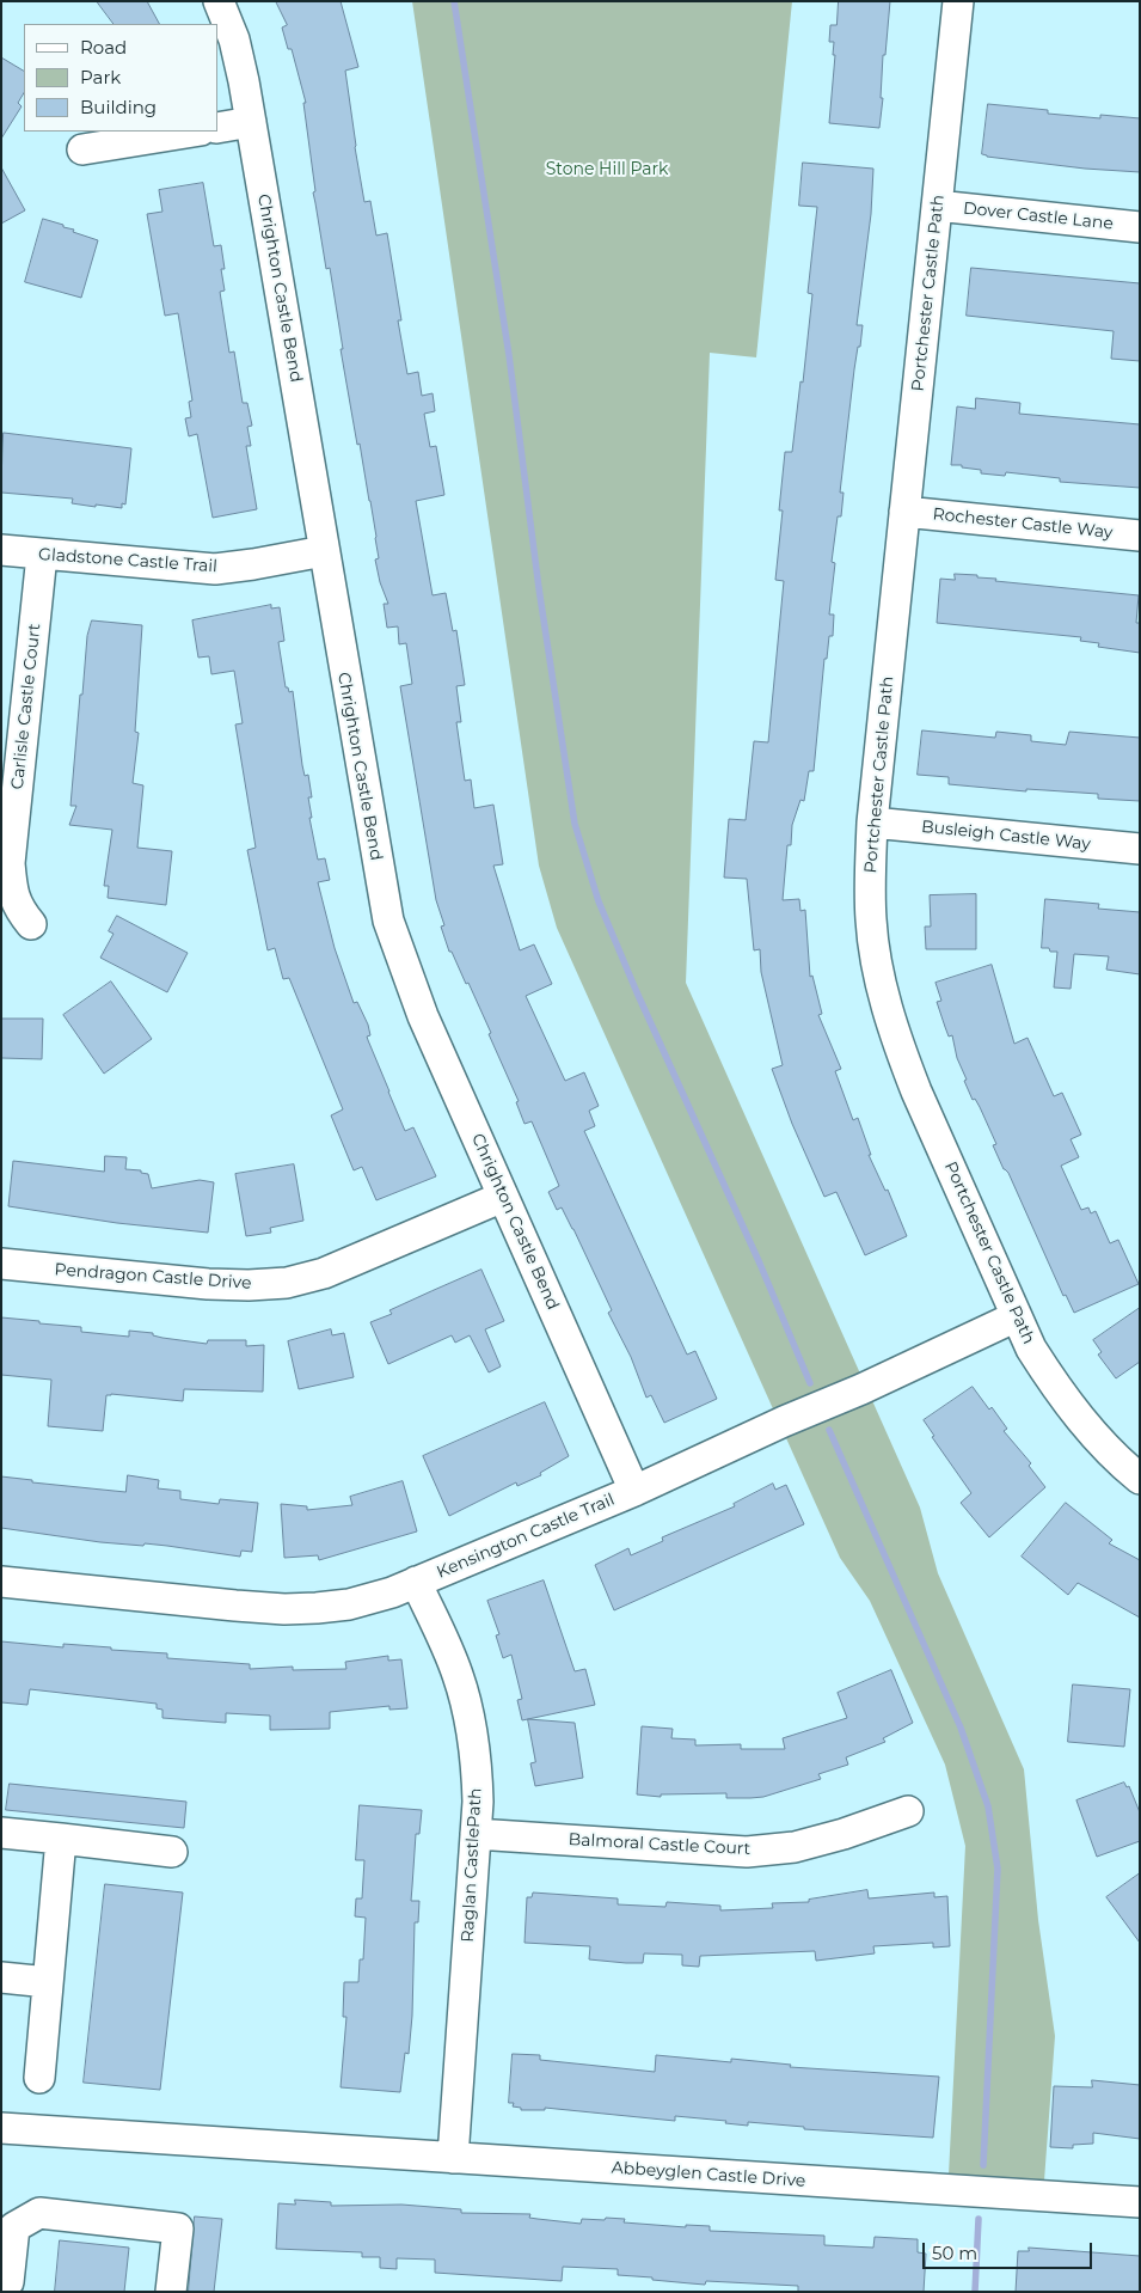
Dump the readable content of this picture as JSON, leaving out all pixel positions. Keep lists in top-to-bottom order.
{
  "streets": {
    "street": [
      "Dover Castle Lane",
      "Chrighton Castle Bend",
      "Portchester Castle Path",
      "Rochester Castle Way",
      "Gladstone Castle Trail",
      "Carlisle Castle Court",
      "Busleigh Castle Way",
      "Pendragon Castle Drive",
      "Kensington Castle Trail",
      "Balmoral Castle Court",
      "Raglan CastlePath",
      "Abbeyglen Castle Drive"
    ]
  },
  "crossings": [
    ["Dover Castle Lane", "Portchester Castle Path"],
    ["Chrighton Castle Bend", "Gladstone Castle Trail"],
    ["Chrighton Castle Bend", "Pendragon Castle Drive"],
    ["Chrighton Castle Bend", "Kensington Castle Trail"],
    ["Portchester Castle Path", "Rochester Castle Way"],
    ["Portchester Castle Path", "Busleigh Castle Way"],
    ["Portchester Castle Path", "Kensington Castle Trail"],
    ["Gladstone Castle Trail", "Carlisle Castle Court"],
    ["Kensington Castle Trail", "Raglan CastlePath"],
    ["Balmoral Castle Court", "Raglan CastlePath"],
    ["Raglan CastlePath", "Abbeyglen Castle Drive"]
  ],
  "parks": ["Stone Hill Park"],
  "legend": ["Road", "Park", "Building"],
  "scale_bar": "50 m"
}
